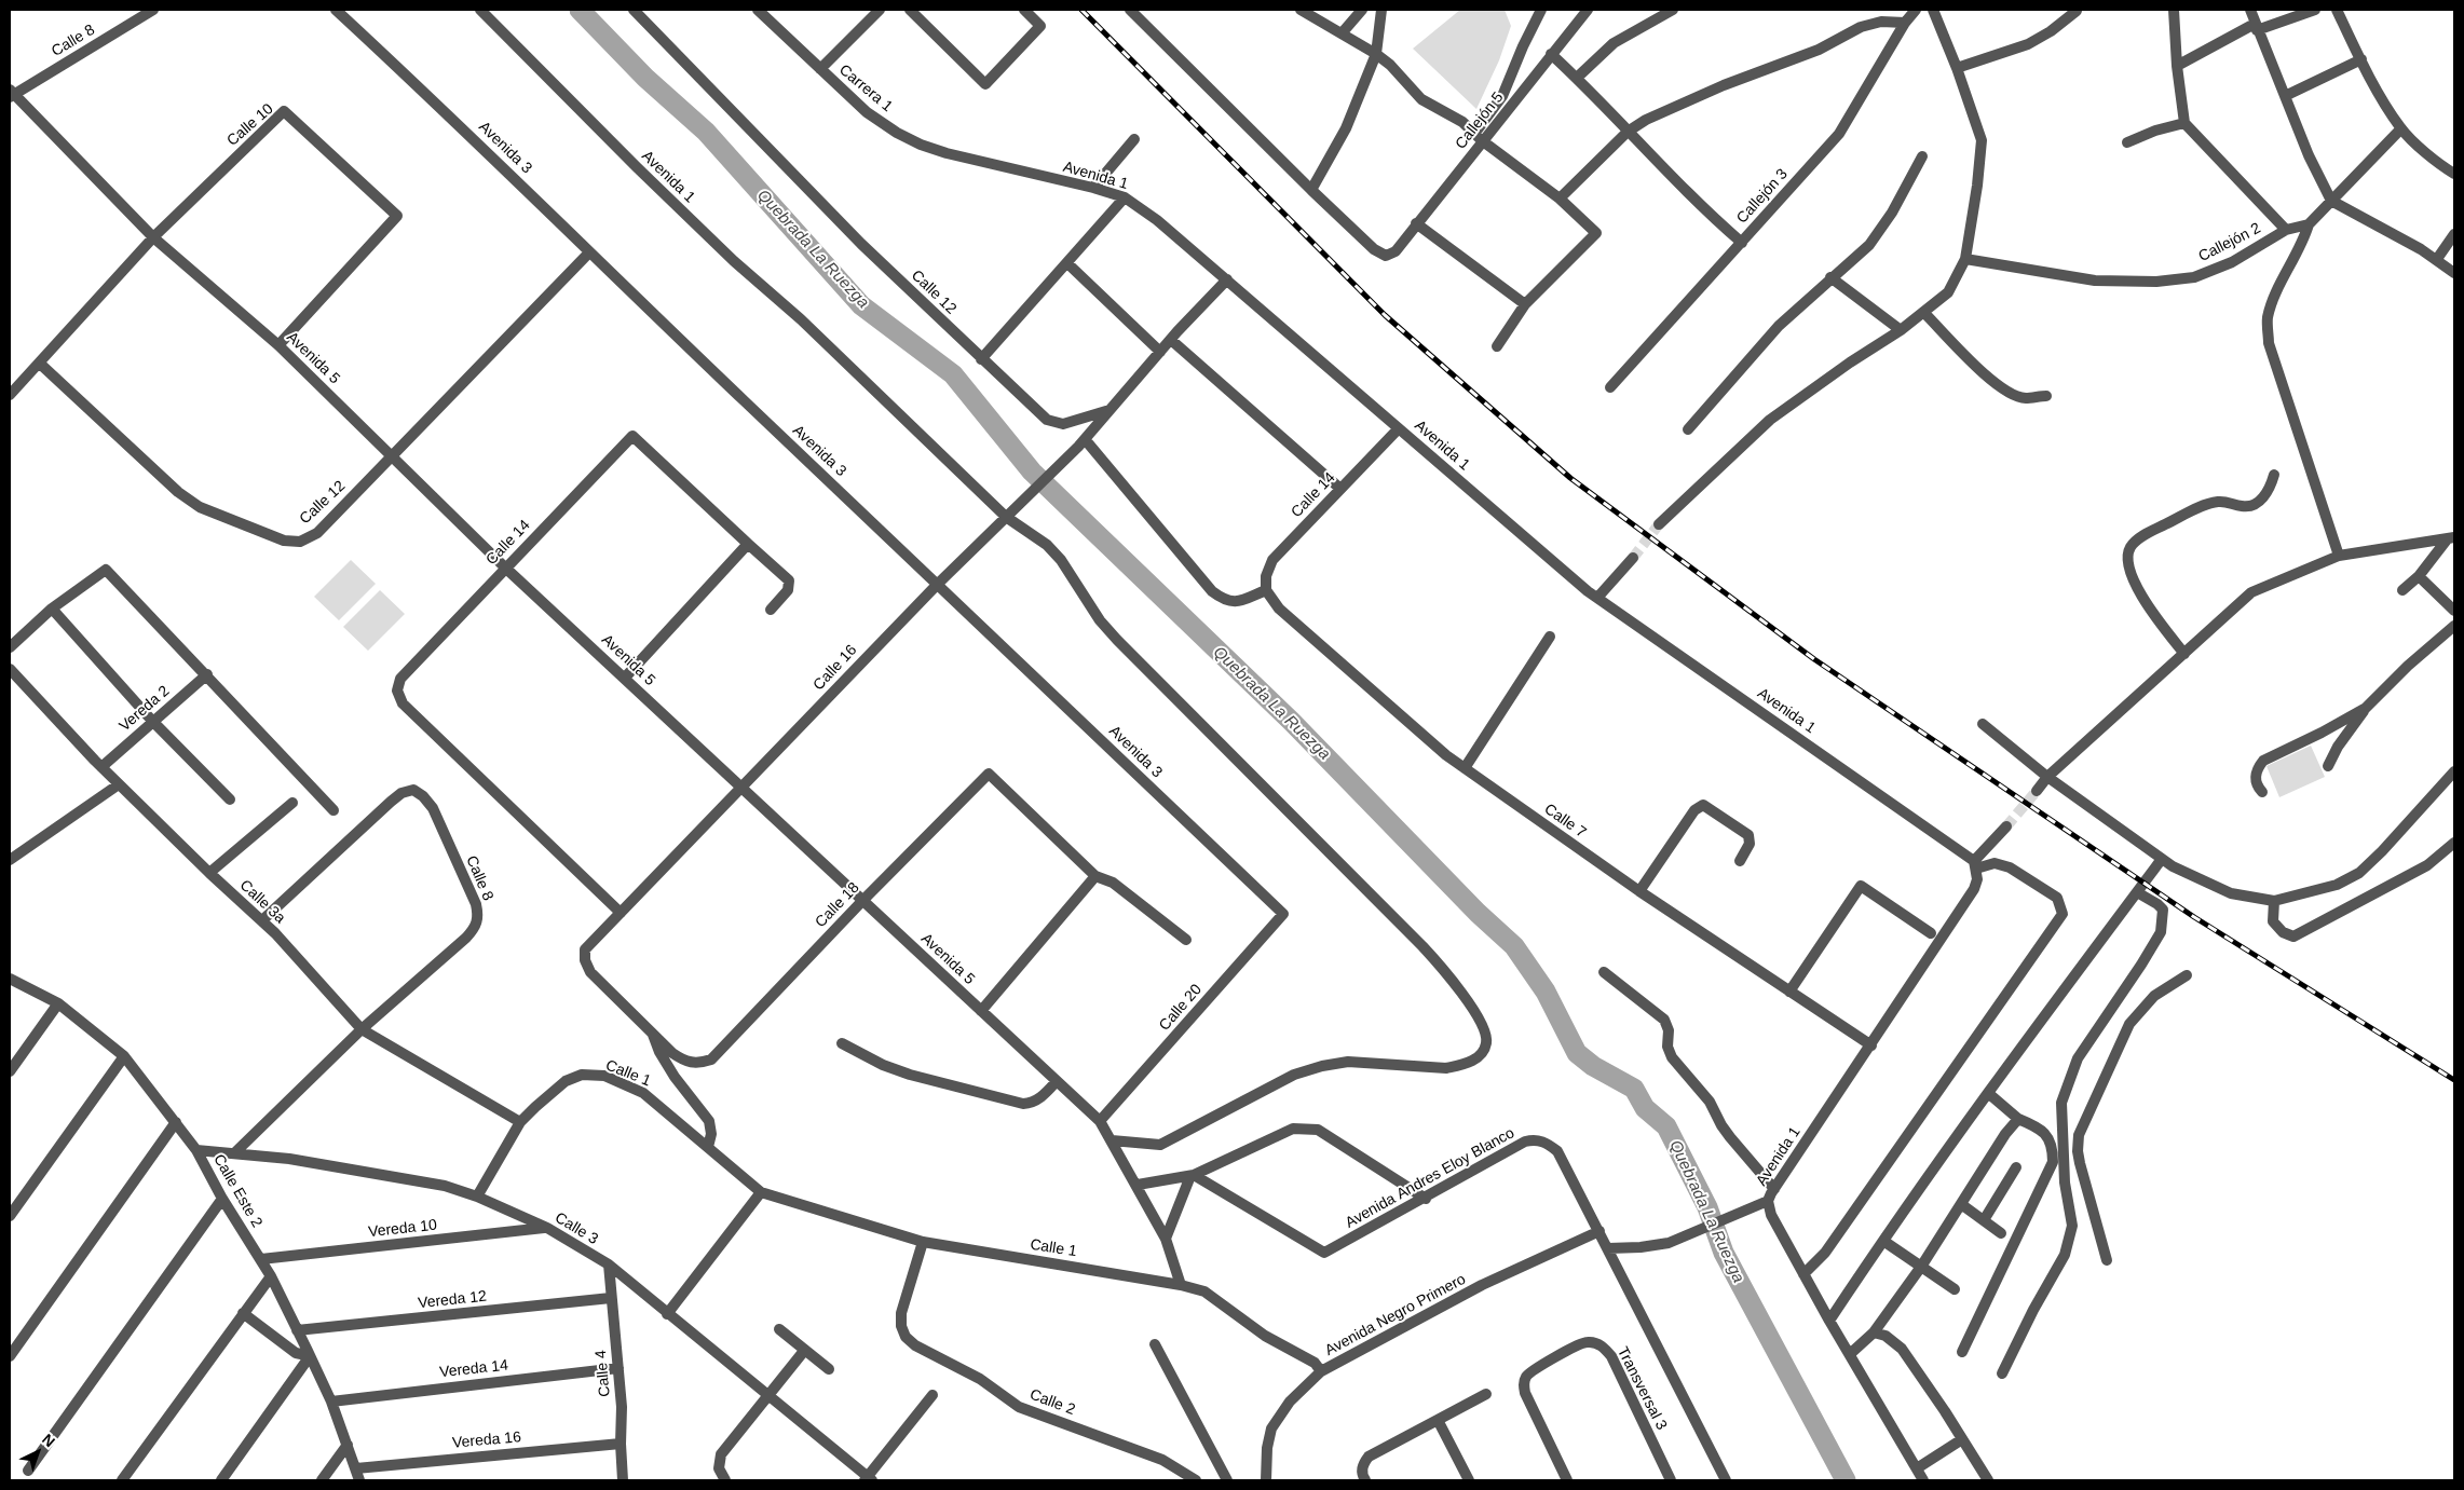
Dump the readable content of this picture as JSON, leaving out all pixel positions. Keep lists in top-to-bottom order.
{
  "streets": {
    "street": [
      "Calle 8",
      "Carrera 1",
      "Callejón 5",
      "Calle 10",
      "Avenida 3",
      "Avenida 1",
      "Callejón 3",
      "Callejón 2",
      "Calle 12",
      "Avenida 5",
      "Calle 14",
      "Calle 16",
      "Vereda 2",
      "Calle 7",
      "Calle 3a",
      "Calle 18",
      "Calle 20",
      "Calle 1",
      "Avenida Andres Eloy Blanco",
      "Calle Este 2",
      "Vereda 10",
      "Calle 3",
      "Vereda 12",
      "Avenida Negro Primero",
      "Vereda 14",
      "Calle 4",
      "Transversal 3",
      "Calle 2",
      "Vereda 16"
    ]
  },
  "crossings": [
    ["Calle 8", "Avenida 5"],
    ["Calle 8", "Calle 3a"],
    ["Calle 8", "Calle 3"],
    ["Carrera 1", "Avenida 1"],
    ["Calle 10", "Calle 12"],
    ["Calle 10", "Avenida 5"],
    ["Avenida 3", "Calle 12"],
    ["Avenida 3", "Calle 16"],
    ["Avenida 3", "Calle 20"],
    ["Avenida 1", "Avenida 5"],
    ["Avenida 1", "Calle 14"],
    ["Avenida 1", "Calle 16"],
    ["Avenida 1", "Calle 7"],
    ["Calle 12", "Avenida 5"],
    ["Calle 12", "Calle 16"],
    ["Avenida 5", "Calle 14"],
    ["Avenida 5", "Calle 16"],
    ["Avenida 5", "Calle 18"],
    ["Avenida 5", "Calle 20"],
    ["Avenida 5", "Calle 1"],
    ["Calle 14", "Calle 16"],
    ["Calle 14", "Calle 7"],
    ["Calle 16", "Calle 18"],
    ["Vereda 2", "Calle 3a"],
    ["Calle 3a", "Calle 1"],
    ["Calle 1", "Calle 3"],
    ["Calle 1", "Avenida Negro Primero"],
    ["Calle 1", "Calle 2"],
    ["Avenida Andres Eloy Blanco", "Avenida Negro Primero"],
    ["Calle Este 2", "Vereda 10"],
    ["Calle Este 2", "Calle 3"],
    ["Calle Este 2", "Vereda 12"],
    ["Calle Este 2", "Vereda 14"],
    ["Calle Este 2", "Vereda 16"],
    ["Vereda 10", "Calle 3"],
    ["Calle 3", "Calle 4"],
    ["Vereda 12", "Calle 4"],
    ["Vereda 14", "Calle 4"],
    ["Calle 4", "Vereda 16"]
  ],
  "water": ["Quebrada La Ruezga"],
  "north": "top right"
}
